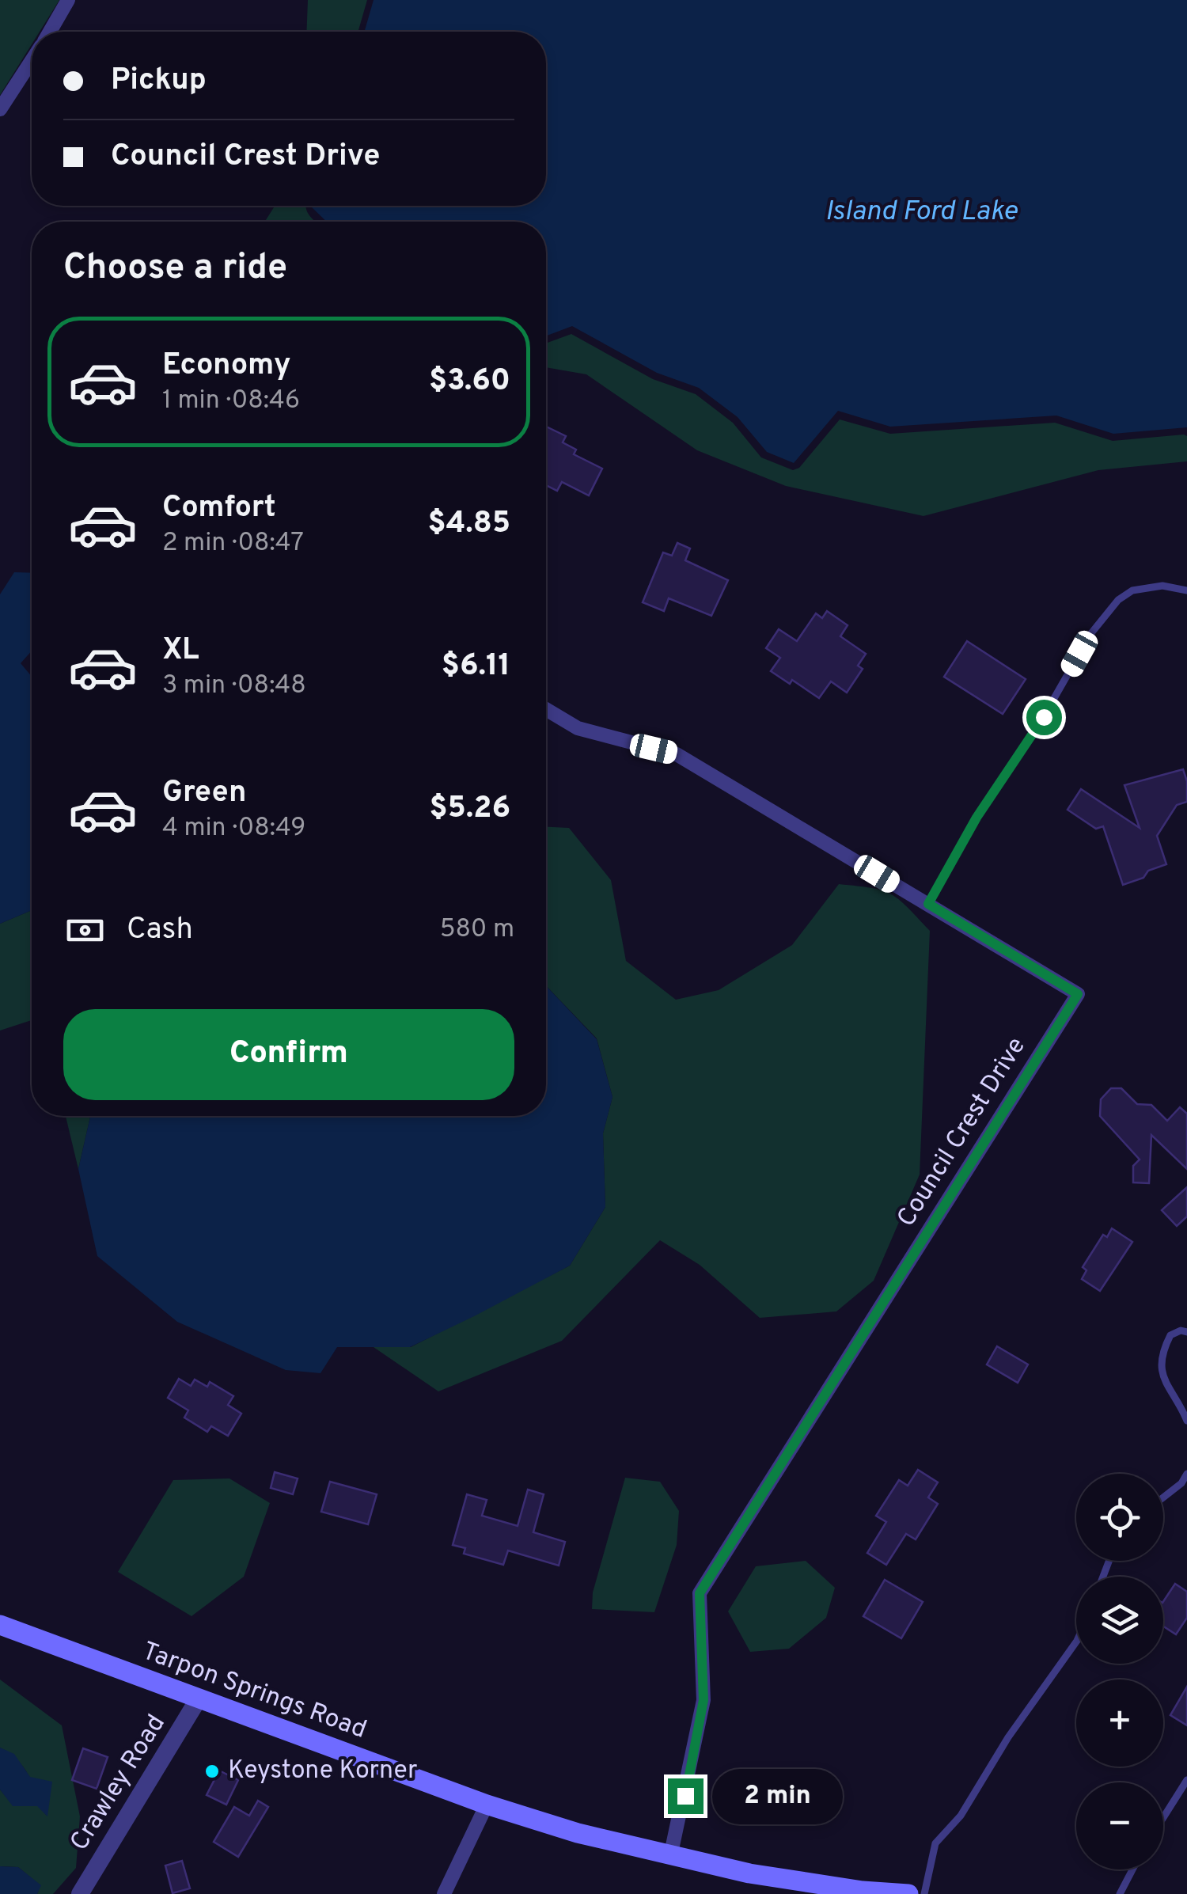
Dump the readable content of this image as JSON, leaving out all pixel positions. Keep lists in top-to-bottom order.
{
  "streets": {
    "main road": ["Tarpon Springs Road"],
    "street": ["Council Crest Drive", "Crawley Road"]
  },
  "crossings": [
    ["Council Crest Drive", "Tarpon Springs Road"],
    ["Tarpon Springs Road", "Crawley Road"]
  ],
  "water": ["Island Ford Lake"],
  "places": ["Keystone Korner"],
  "page": {
    "banner": ["Pickup", "Council Crest Drive"],
    "heading": "Choose a ride",
    "list": [
      {
        "name": "Economy",
        "note": "1 min · 08:46",
        "value": "$3.60"
      },
      {
        "name": "Comfort",
        "note": "2 min · 08:47",
        "value": "$4.85"
      },
      {
        "name": "XL",
        "note": "3 min · 08:48",
        "value": "$6.11"
      },
      {
        "name": "Green",
        "note": "4 min · 08:49",
        "value": "$5.26"
      }
    ],
    "pay": ["Cash", "580 m"],
    "buttons": "Confirm",
    "map_buttons": ["+", "−"],
    "bubble": "2 min"
  }
}
